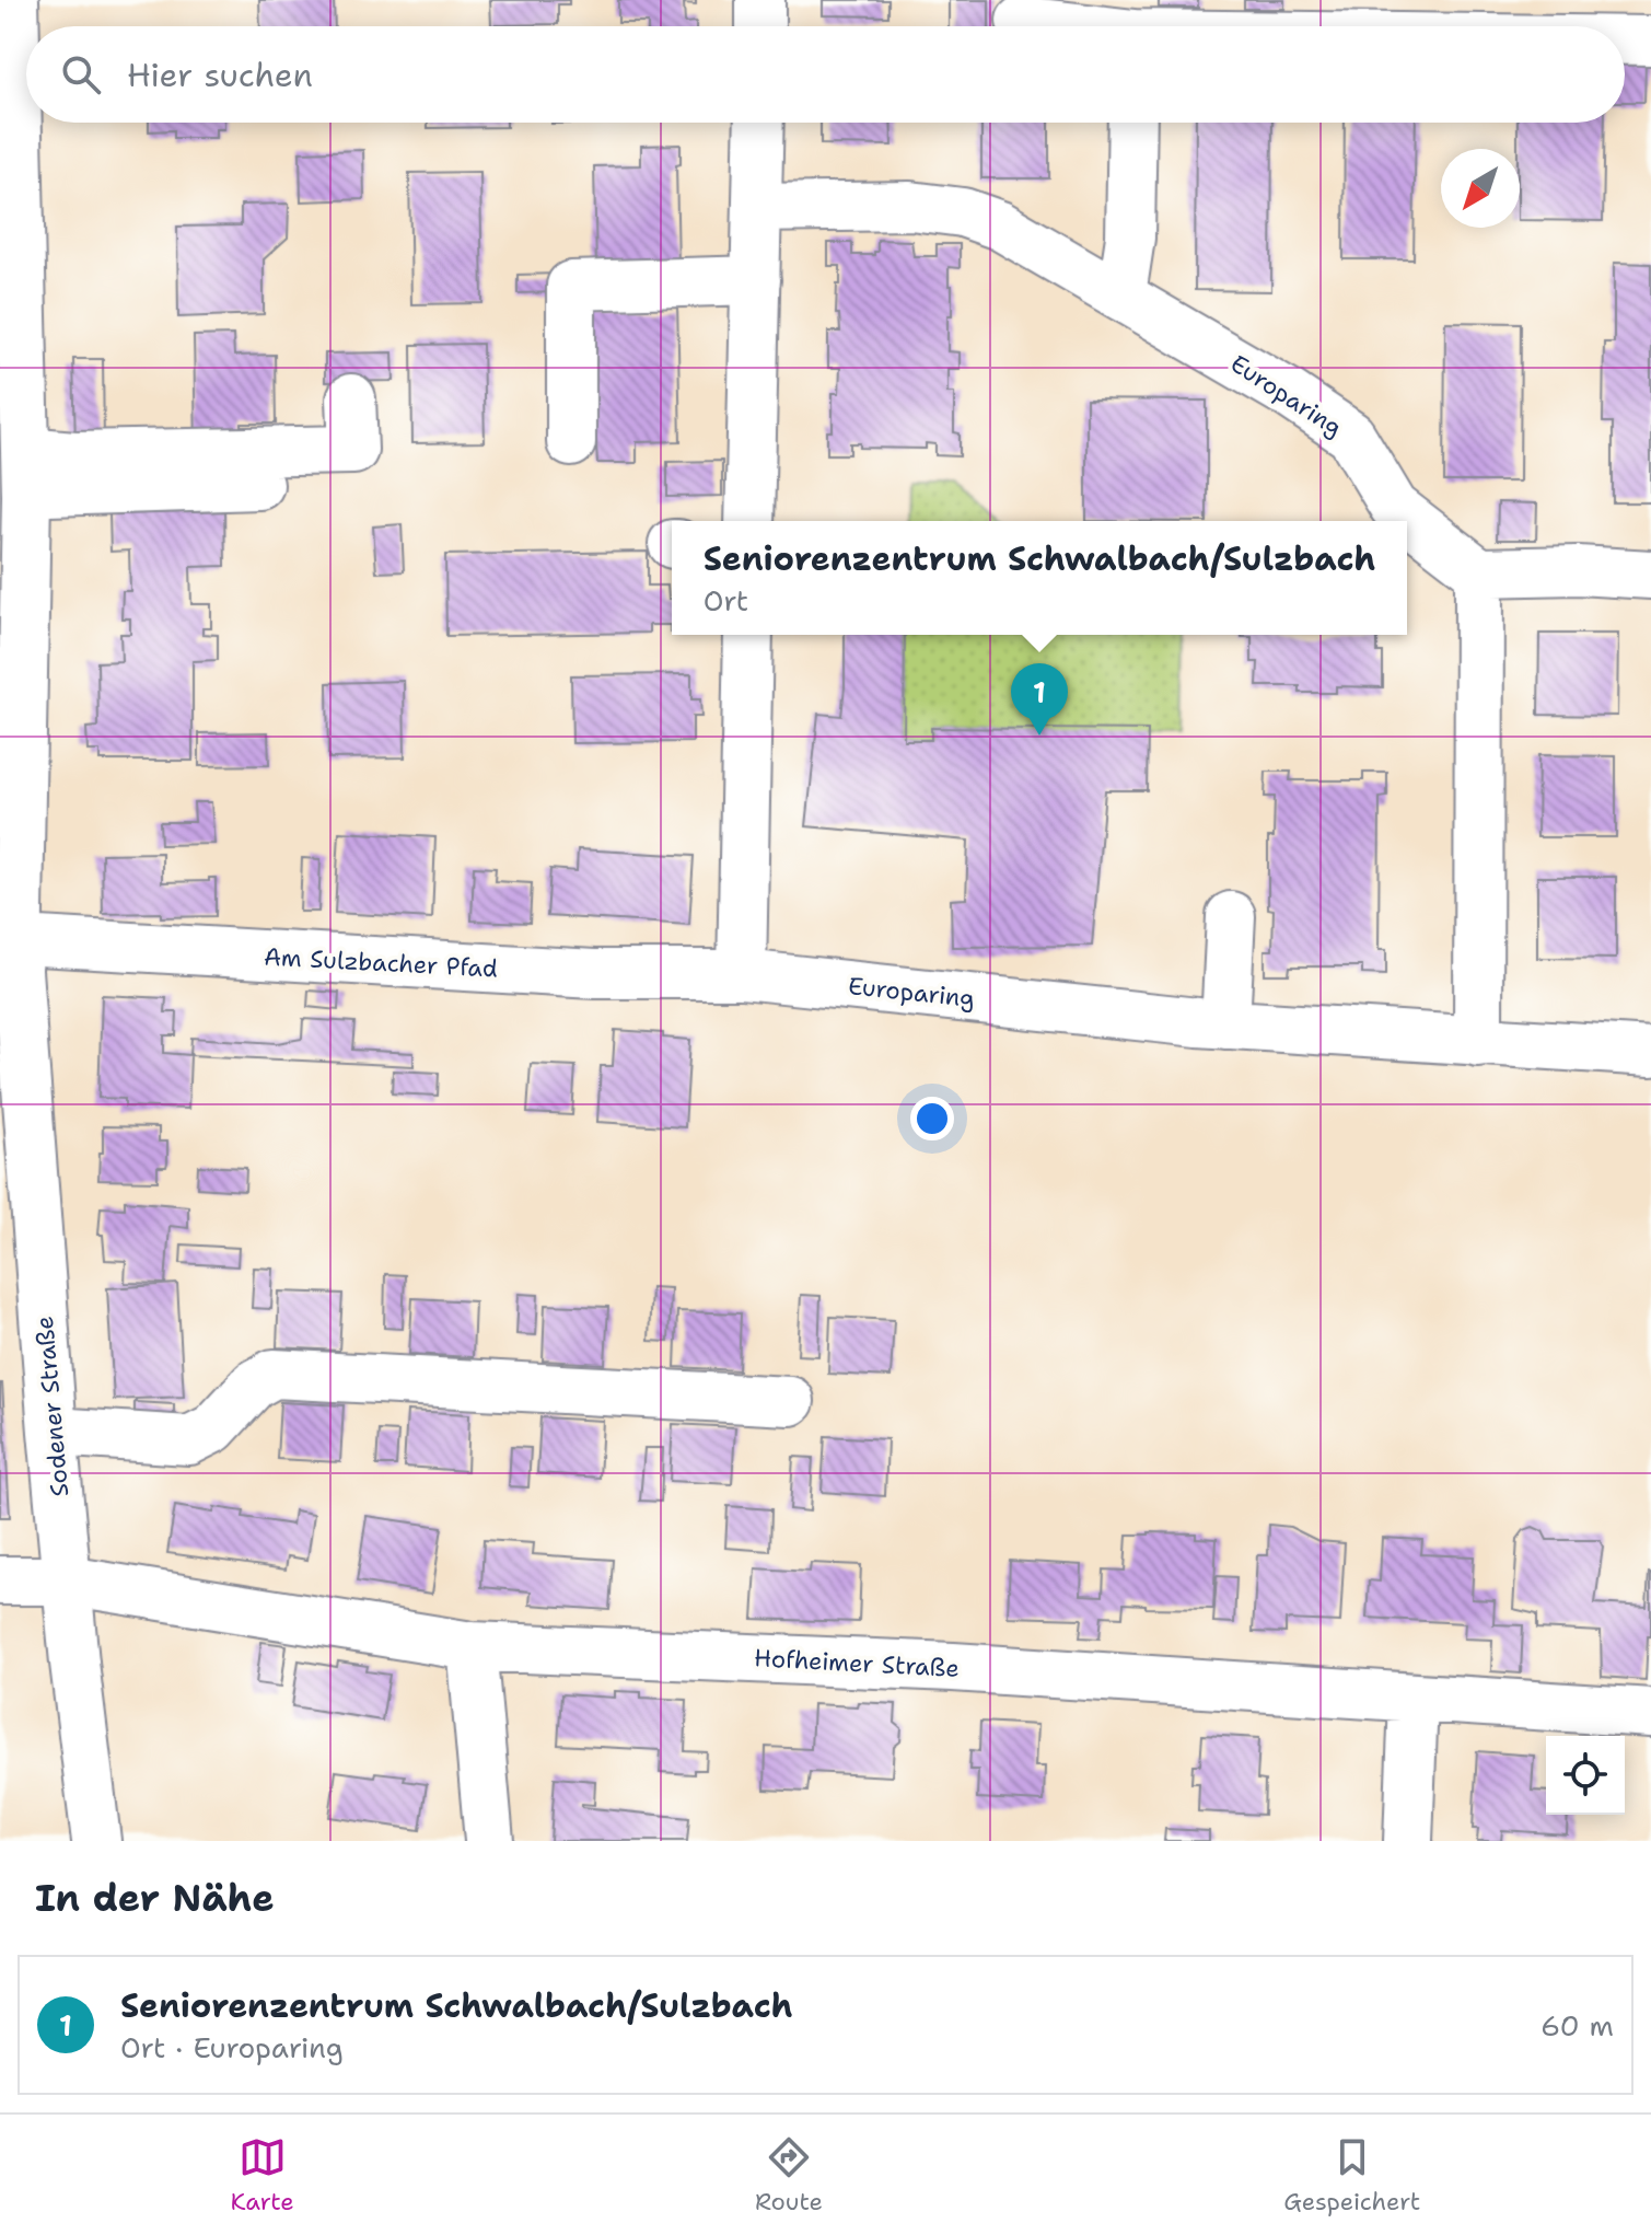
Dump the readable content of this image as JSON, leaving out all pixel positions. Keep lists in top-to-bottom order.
{
  "streets": {
    "street": [
      "Europaring",
      "Am Sulzbacher Pfad",
      "Sodener Straße",
      "Hofheimer Straße"
    ]
  },
  "crossings": [
    ["Europaring", "Am Sulzbacher Pfad"],
    ["Am Sulzbacher Pfad", "Sodener Straße"],
    ["Sodener Straße", "Hofheimer Straße"]
  ],
  "north": "bottom left",
  "page": {
    "search": "Hier suchen",
    "popup": ["Seniorenzentrum Schwalbach/Sulzbach", "Ort"],
    "pins": "1",
    "heading": "In der Nähe",
    "list": [
      {
        "mark": "1",
        "name": "Seniorenzentrum Schwalbach/Sulzbach",
        "note": "Ort · Europaring",
        "value": "60 m"
      }
    ],
    "nav": ["Karte", "Route", "Gespeichert"]
  }
}
